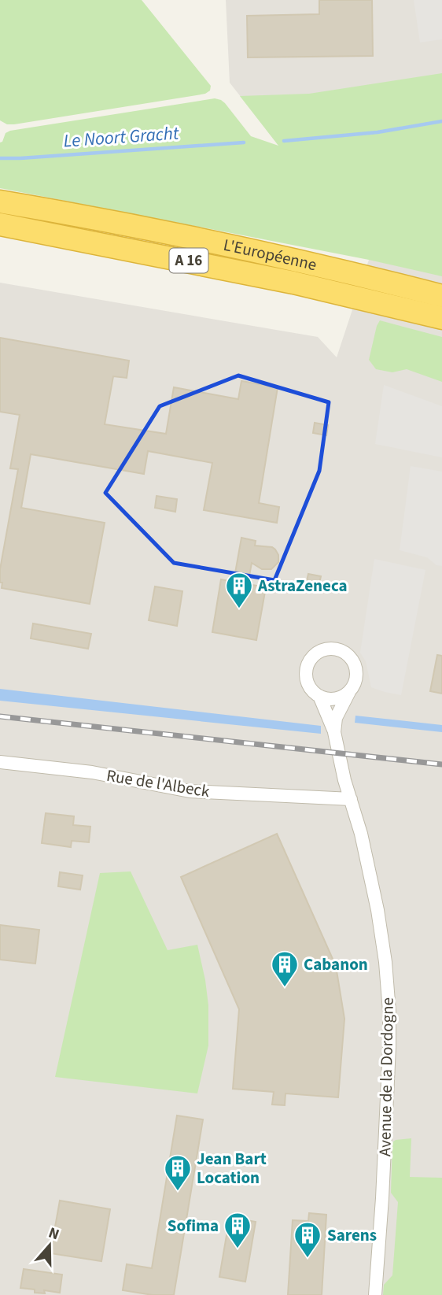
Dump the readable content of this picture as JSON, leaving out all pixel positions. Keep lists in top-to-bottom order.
{
  "streets": {
    "highway": ["L'Européenne", "A 16"],
    "street": ["Rue de l'Albeck", "Avenue de la Dordogne"]
  },
  "crossings": [
    ["Rue de l'Albeck", "Avenue de la Dordogne"]
  ],
  "water": ["Le Noort Gracht"],
  "places": {
    "building": [
      "AstraZeneca",
      "Cabanon",
      "Jean Bart Location",
      "Sofima",
      "Sarens"
    ]
  },
  "north": "top"
}
